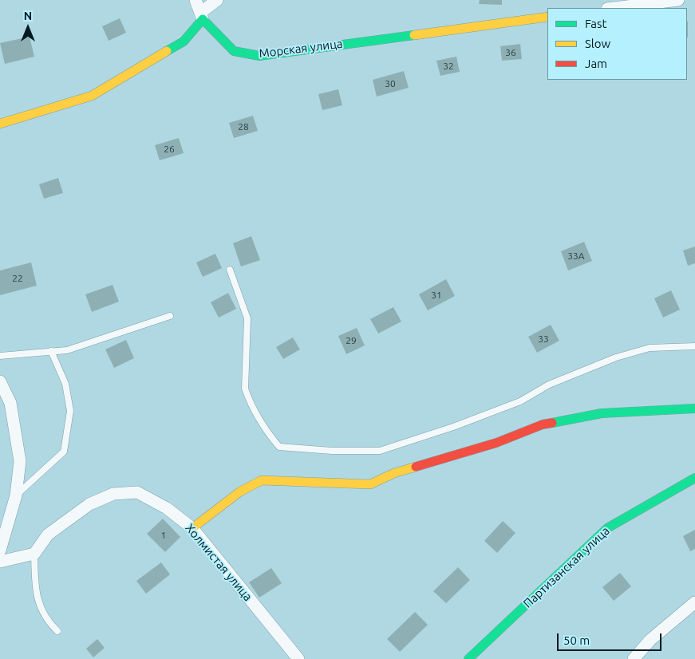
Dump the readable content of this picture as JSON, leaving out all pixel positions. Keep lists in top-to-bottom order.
{
  "streets": {
    "street": ["Морская улица", "Холмистая улица", "Партизанская улица"]
  },
  "house_numbers": [
    "36",
    "32",
    "30",
    "28",
    "26",
    "33А",
    "22",
    "31",
    "33",
    "29",
    "1"
  ],
  "legend": ["Fast", "Slow", "Jam"],
  "scale_bar": "50 m",
  "north": "top"
}
